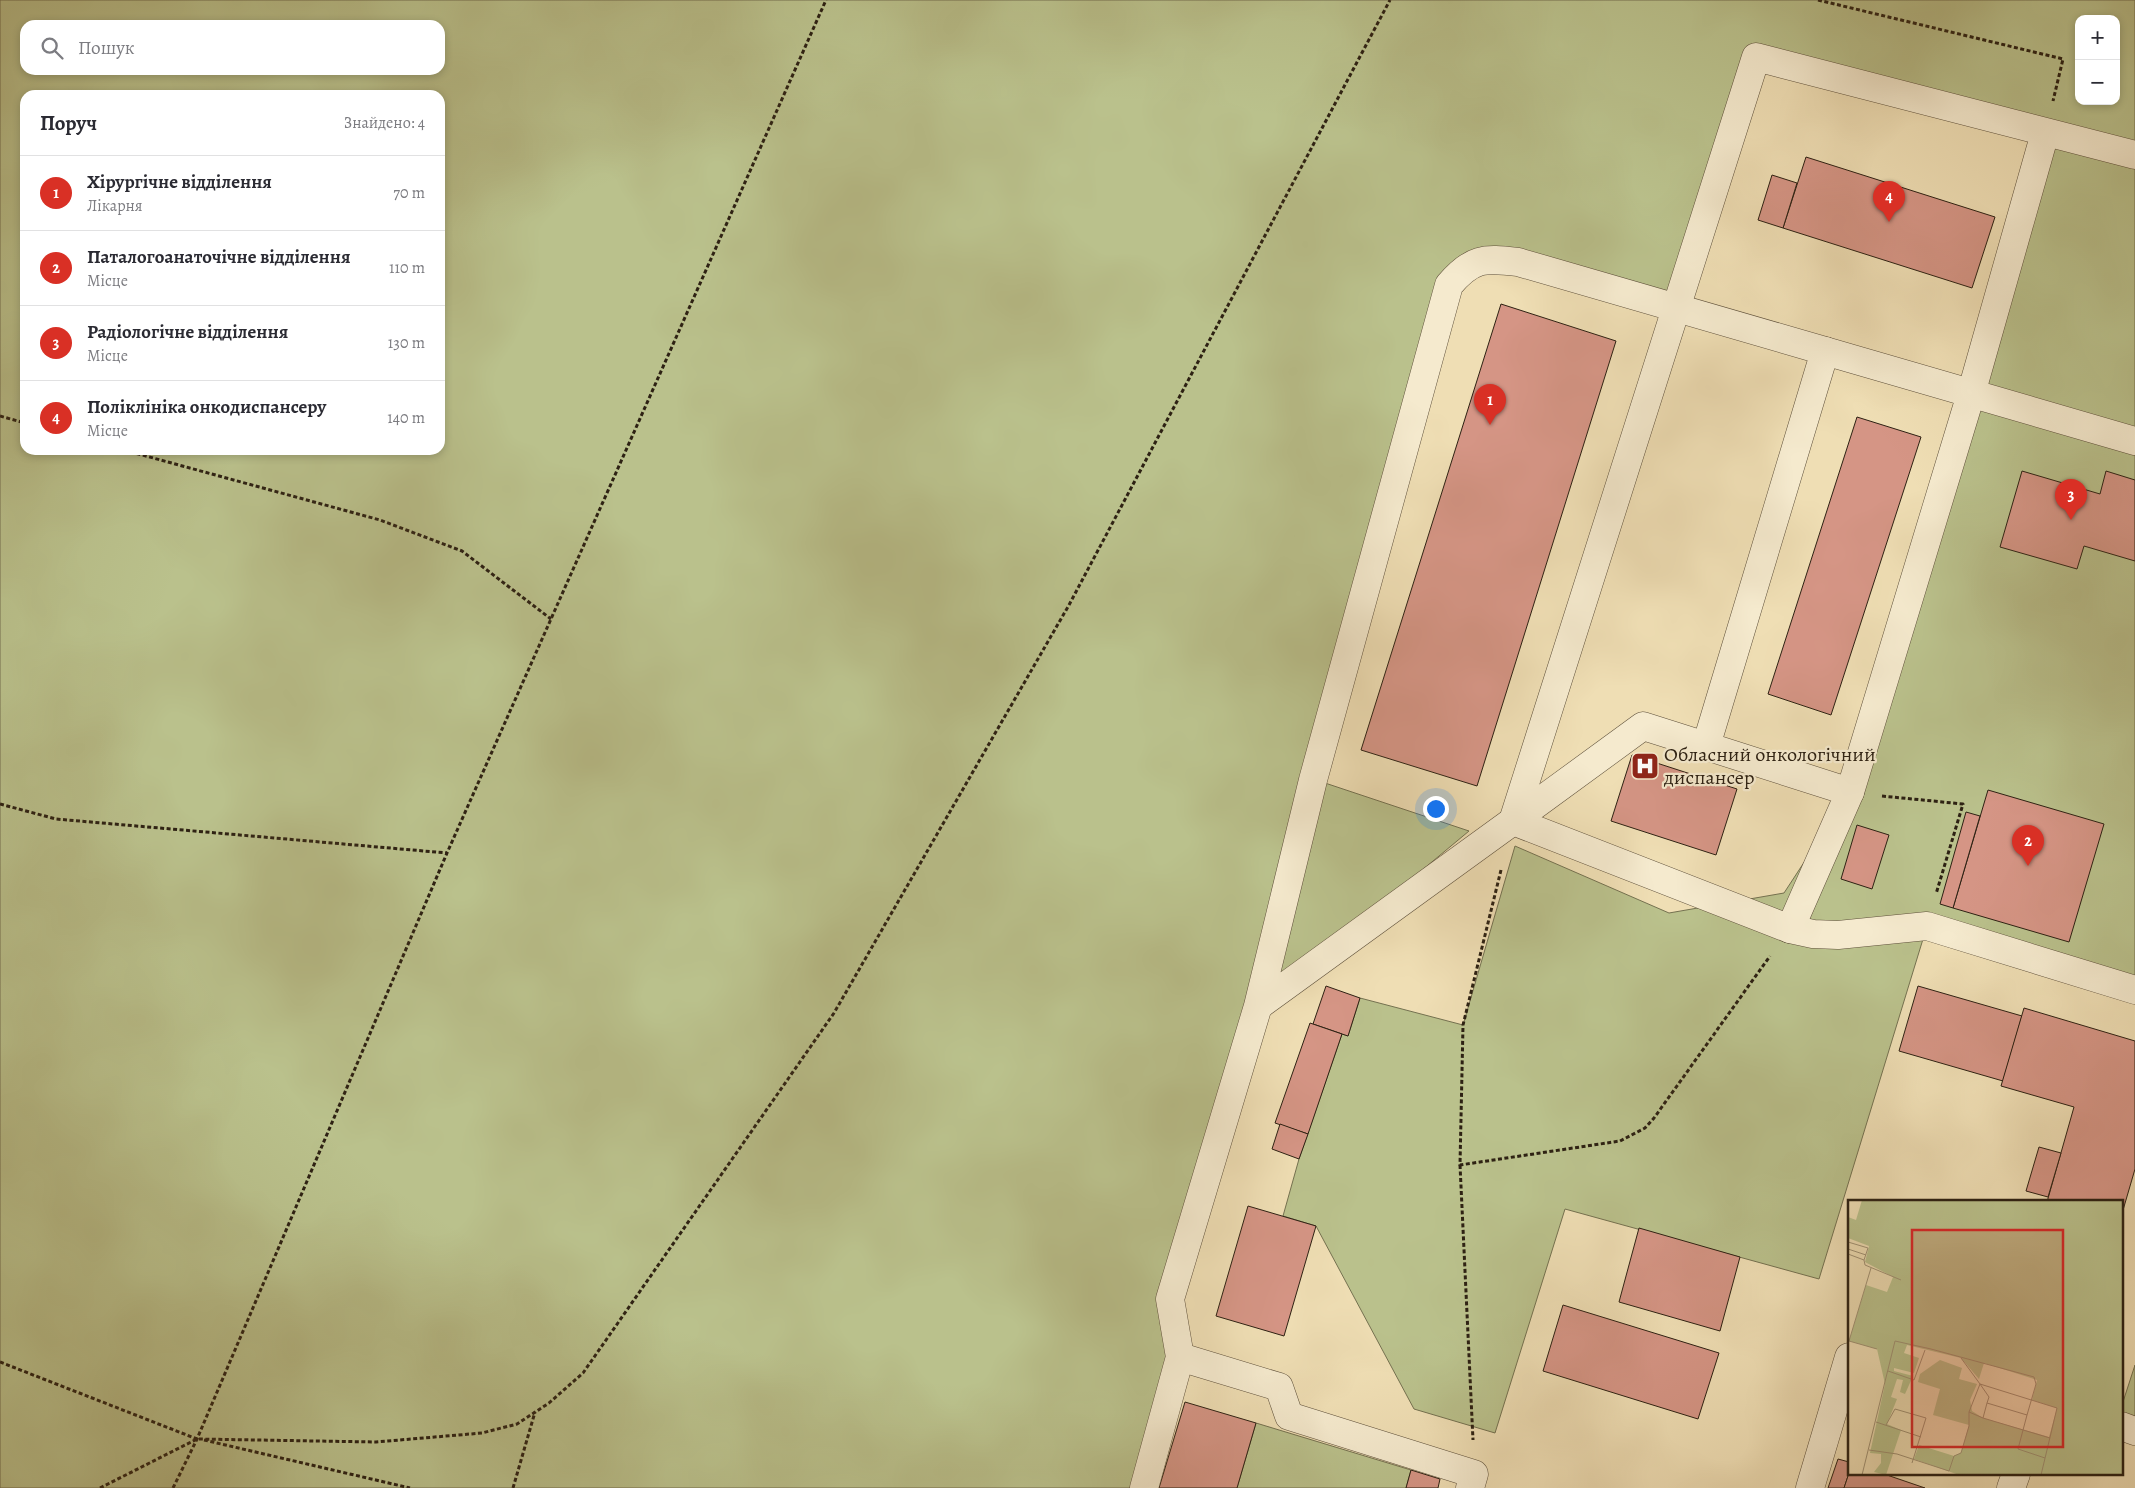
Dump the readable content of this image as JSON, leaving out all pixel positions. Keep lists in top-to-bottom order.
{
  "places": {
    "hospital": ["Обласний онкологічний диспансер"]
  },
  "page": {
    "map_buttons": ["+", "−"],
    "search": "Пошук",
    "heading": ["Поруч", "Знайдено: 4"],
    "list": [
      {
        "mark": "1",
        "name": "Хірургічне відділення",
        "note": "Лікарня",
        "value": "70 m"
      },
      {
        "mark": "2",
        "name": "Паталогоанаточічне відділення",
        "note": "Місце",
        "value": "110 m"
      },
      {
        "mark": "3",
        "name": "Радіологічне відділення",
        "note": "Місце",
        "value": "130 m"
      },
      {
        "mark": "4",
        "name": "Поліклініка онкодиспансеру",
        "note": "Місце",
        "value": "140 m"
      }
    ],
    "pins": [
      "4",
      "1",
      "3",
      "2"
    ]
  }
}
